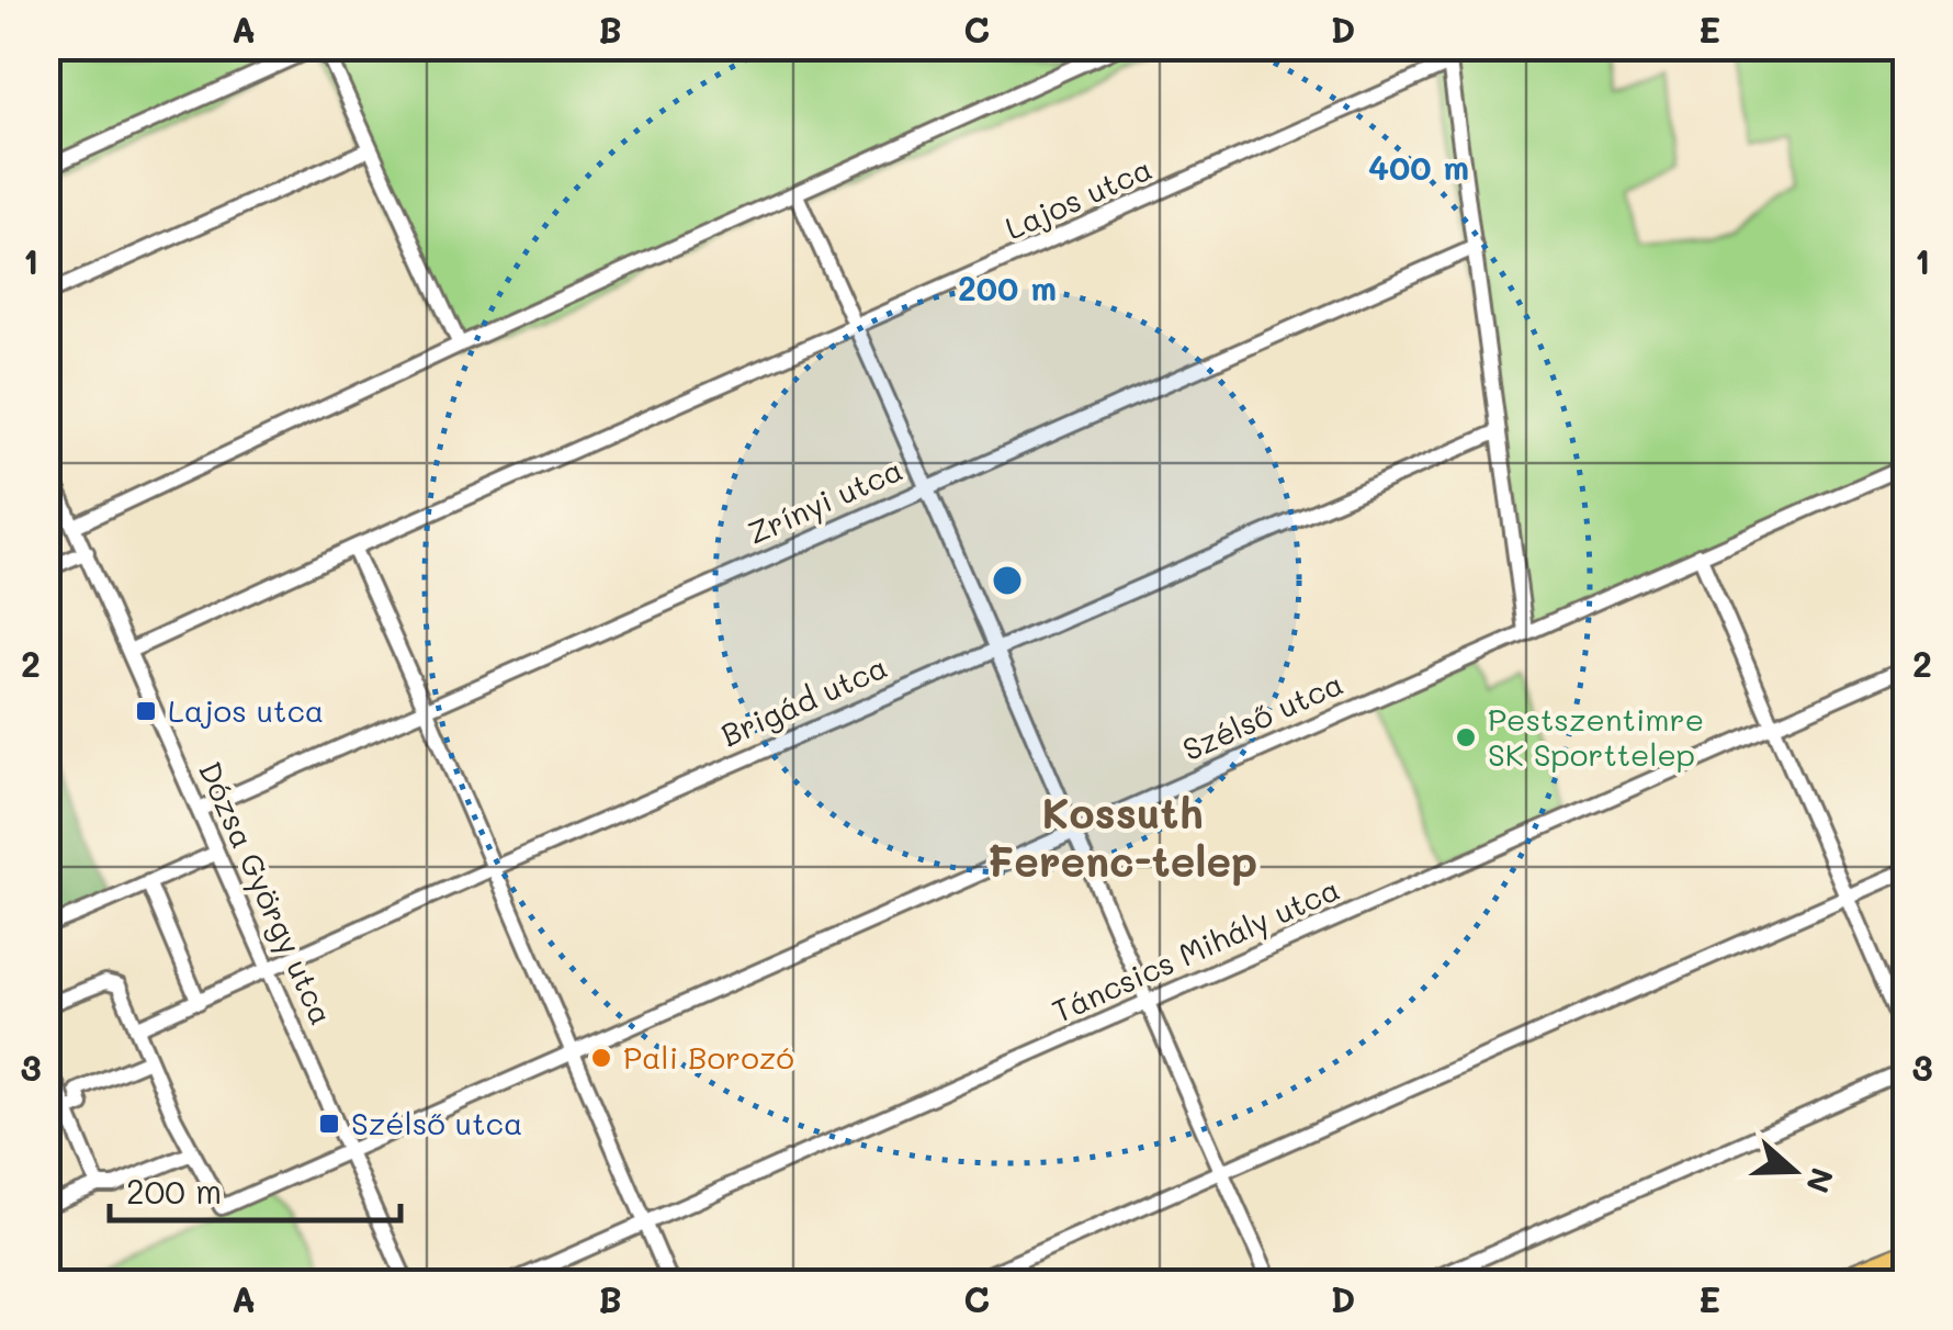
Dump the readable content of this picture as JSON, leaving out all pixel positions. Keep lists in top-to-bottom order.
{
  "streets": {
    "street": [
      "Lajos utca",
      "Zrínyi utca",
      "Brigád utca",
      "Szélső utca",
      "Dózsa György utca",
      "Táncsics Mihály utca"
    ]
  },
  "crossings": [
    ["Lajos utca", "Dózsa György utca"],
    ["Zrínyi utca", "Dózsa György utca"],
    ["Brigád utca", "Dózsa György utca"],
    ["Szélső utca", "Dózsa György utca"]
  ],
  "districts": ["Kossuth Ferenc-telep"],
  "places": {
    "transit": ["Lajos utca", "Szélső utca"],
    "other": ["Pestszentimre SK Sporttelep", "Pali Borozó"]
  },
  "scale_bar": "200 m",
  "north": "right",
  "grid": {
    "columns": [
      "A",
      "B",
      "C",
      "D",
      "E"
    ],
    "rows": ["1", "2", "3"]
  },
  "rings": ["400 m", "200 m"]
}
